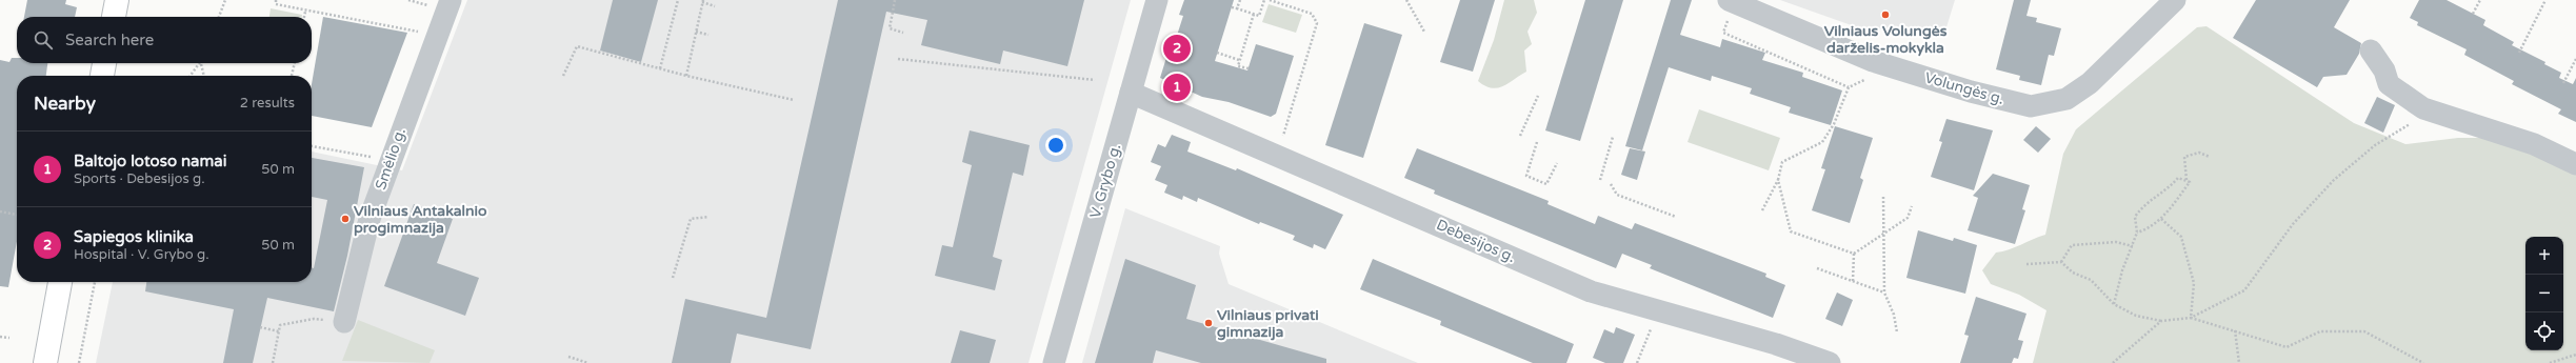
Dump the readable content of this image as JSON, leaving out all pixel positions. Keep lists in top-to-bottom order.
{
  "streets": {
    "street": [
      "Volungės g.",
      "Smėlio g.",
      "V. Grybo g.",
      "Debesijos g."
    ]
  },
  "crossings": [
    ["V. Grybo g.", "Debesijos g."]
  ],
  "places": ["Vilniaus Volungės darželis-mokykla", "Vilniaus Antakalnio progimnazija", "Vilniaus privati gimnazija"],
  "page": {
    "search": "Search here",
    "pins": ["2", "1"],
    "heading": ["Nearby", "2 results"],
    "list": [
      {
        "mark": "1",
        "name": "Baltojo lotoso namai",
        "note": "Sports · Debesijos g.",
        "value": "50 m"
      },
      {
        "mark": "2",
        "name": "Sapiegos klinika",
        "note": "Hospital · V. Grybo g.",
        "value": "50 m"
      }
    ],
    "map_buttons": ["+", "−"]
  }
}
